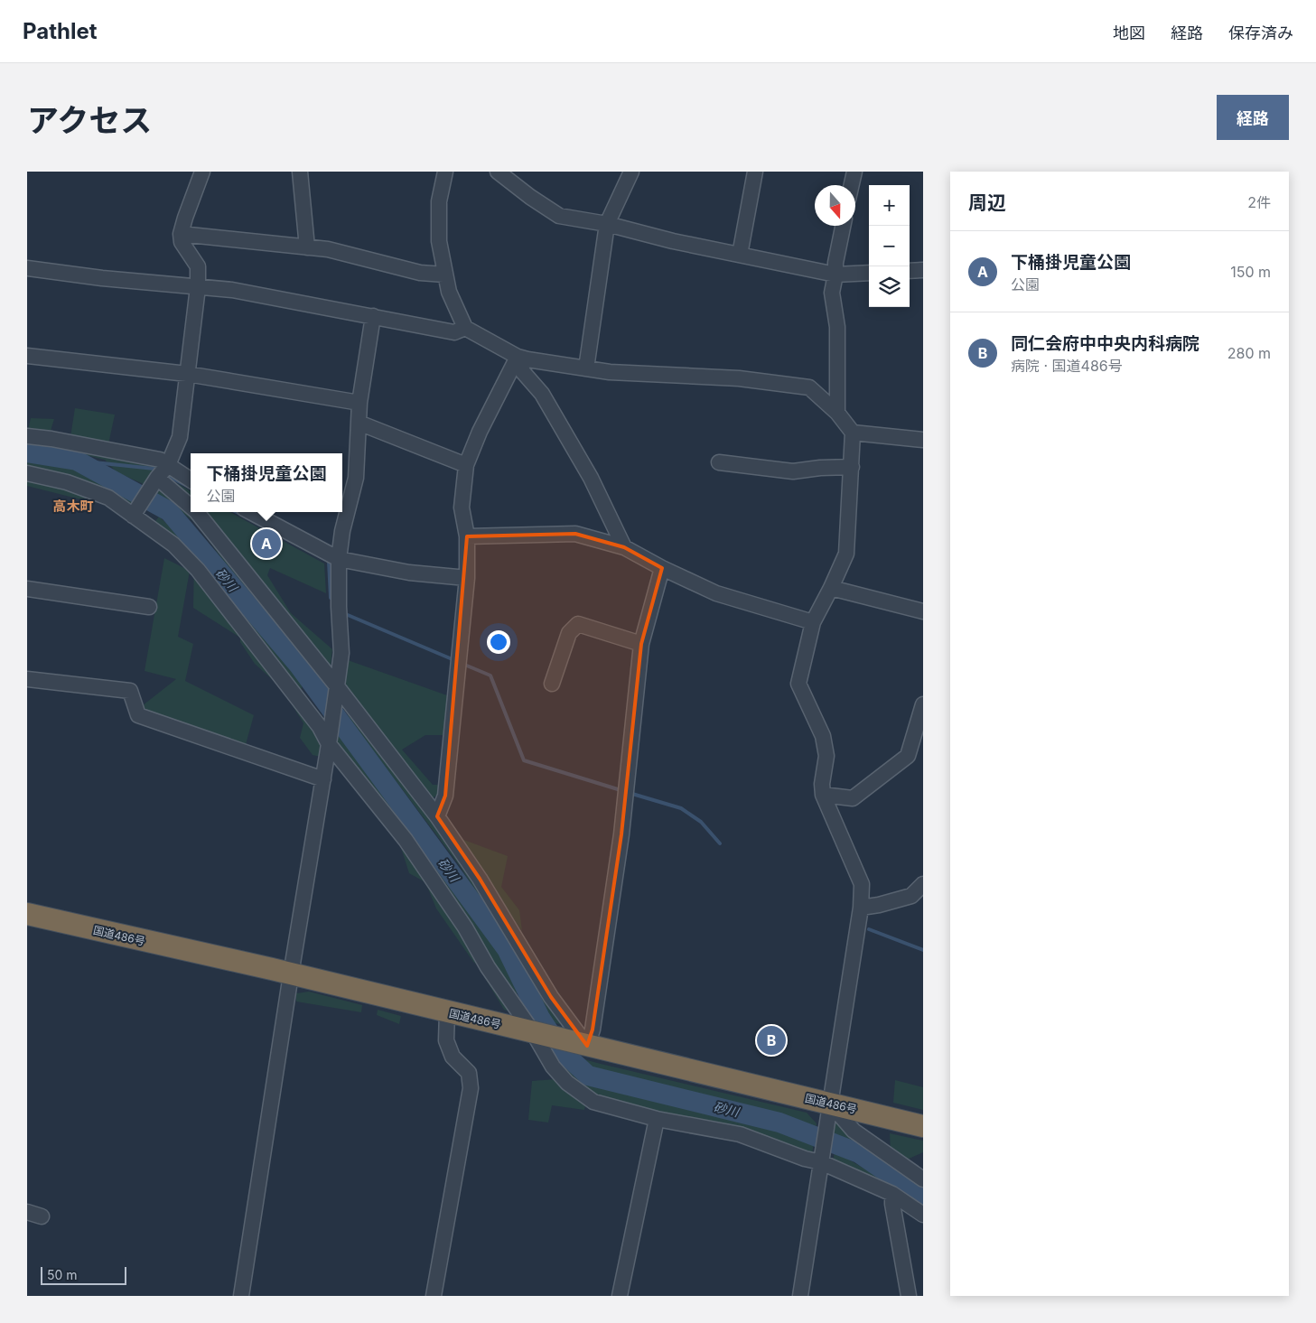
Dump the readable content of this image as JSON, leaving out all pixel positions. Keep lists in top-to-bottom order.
{
  "streets": {
    "highway": ["国道486号"]
  },
  "districts": ["高木町"],
  "water": ["砂川"],
  "scale_bar": "50 m",
  "north": "bottom",
  "page": {
    "header": "Pathlet",
    "nav": ["地図", "経路", "保存済み"],
    "title": "アクセス",
    "buttons": "経路",
    "heading": ["周辺", "2件"],
    "map_buttons": ["+", "−"],
    "list": [
      {
        "mark": "A",
        "name": "下桶掛児童公園",
        "note": "公園",
        "value": "150 m"
      },
      {
        "mark": "B",
        "name": "同仁会府中中央内科病院",
        "note": "病院 · 国道486号",
        "value": "280 m"
      }
    ],
    "popup": ["下桶掛児童公園", "公園"],
    "pins": ["A", "B"],
    "scale": "50 m"
  }
}
